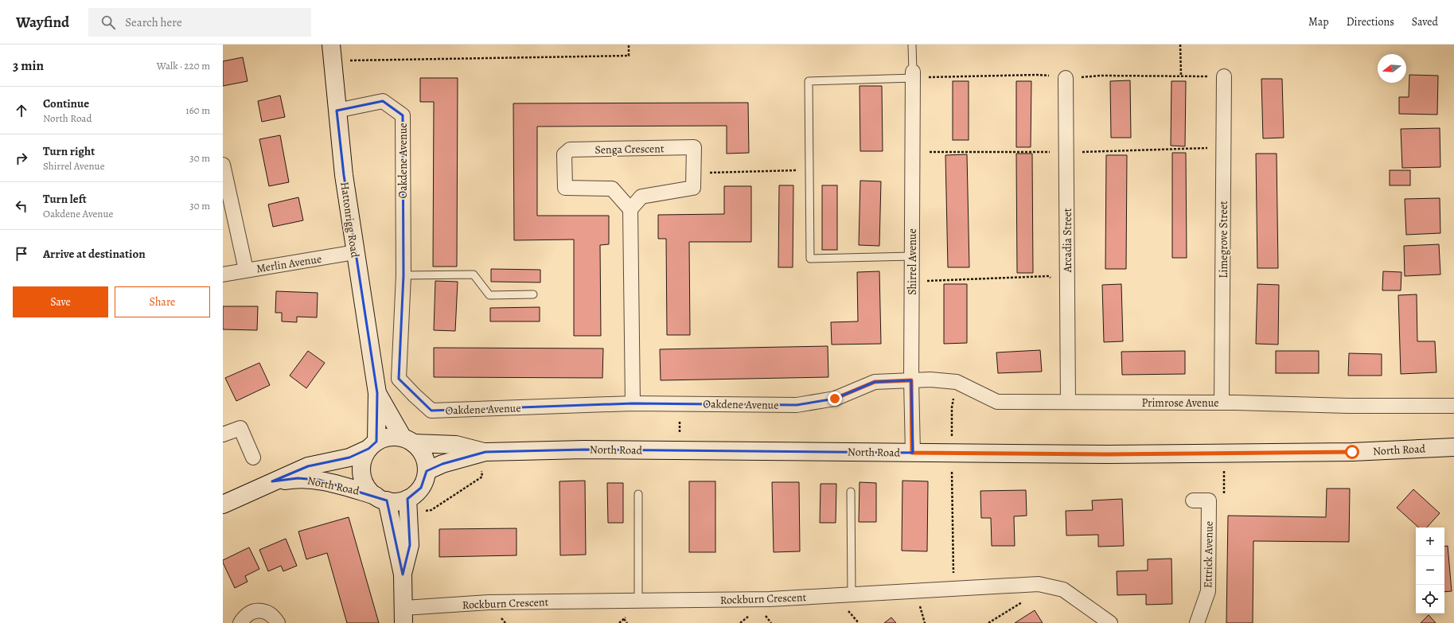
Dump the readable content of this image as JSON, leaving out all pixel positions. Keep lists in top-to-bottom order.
{
  "streets": {
    "main road": ["Hattonrigg Road", "North Road"],
    "street": [
      "Senga Crescent",
      "Oakdene Avenue",
      "Limegrove Street",
      "Arcadia Street",
      "Shirrel Avenue",
      "Merlin Avenue",
      "Primrose Avenue",
      "Ettrick Avenue",
      "Rockburn Crescent"
    ]
  },
  "crossings": [
    ["Oakdene Avenue", "Hattonrigg Road"],
    ["Oakdene Avenue", "Shirrel Avenue"],
    ["Oakdene Avenue", "Primrose Avenue"],
    ["Hattonrigg Road", "Merlin Avenue"],
    ["Hattonrigg Road", "North Road"],
    ["Limegrove Street", "Primrose Avenue"],
    ["Arcadia Street", "Primrose Avenue"],
    ["Shirrel Avenue", "Primrose Avenue"],
    ["Shirrel Avenue", "North Road"]
  ],
  "north": "left",
  "page": {
    "header": "Wayfind",
    "search": "Search here",
    "nav": ["Map", "Directions", "Saved"],
    "heading": ["3 min", "Walk · 220 m"],
    "list": [
      ["Continue", "North Road", "160 m"],
      ["Turn right", "Shirrel Avenue", "30 m"],
      ["Turn left", "Oakdene Avenue", "30 m"],
      "Arrive at destination"
    ],
    "buttons": ["Save", "Share"],
    "map_buttons": ["+", "−"]
  }
}
